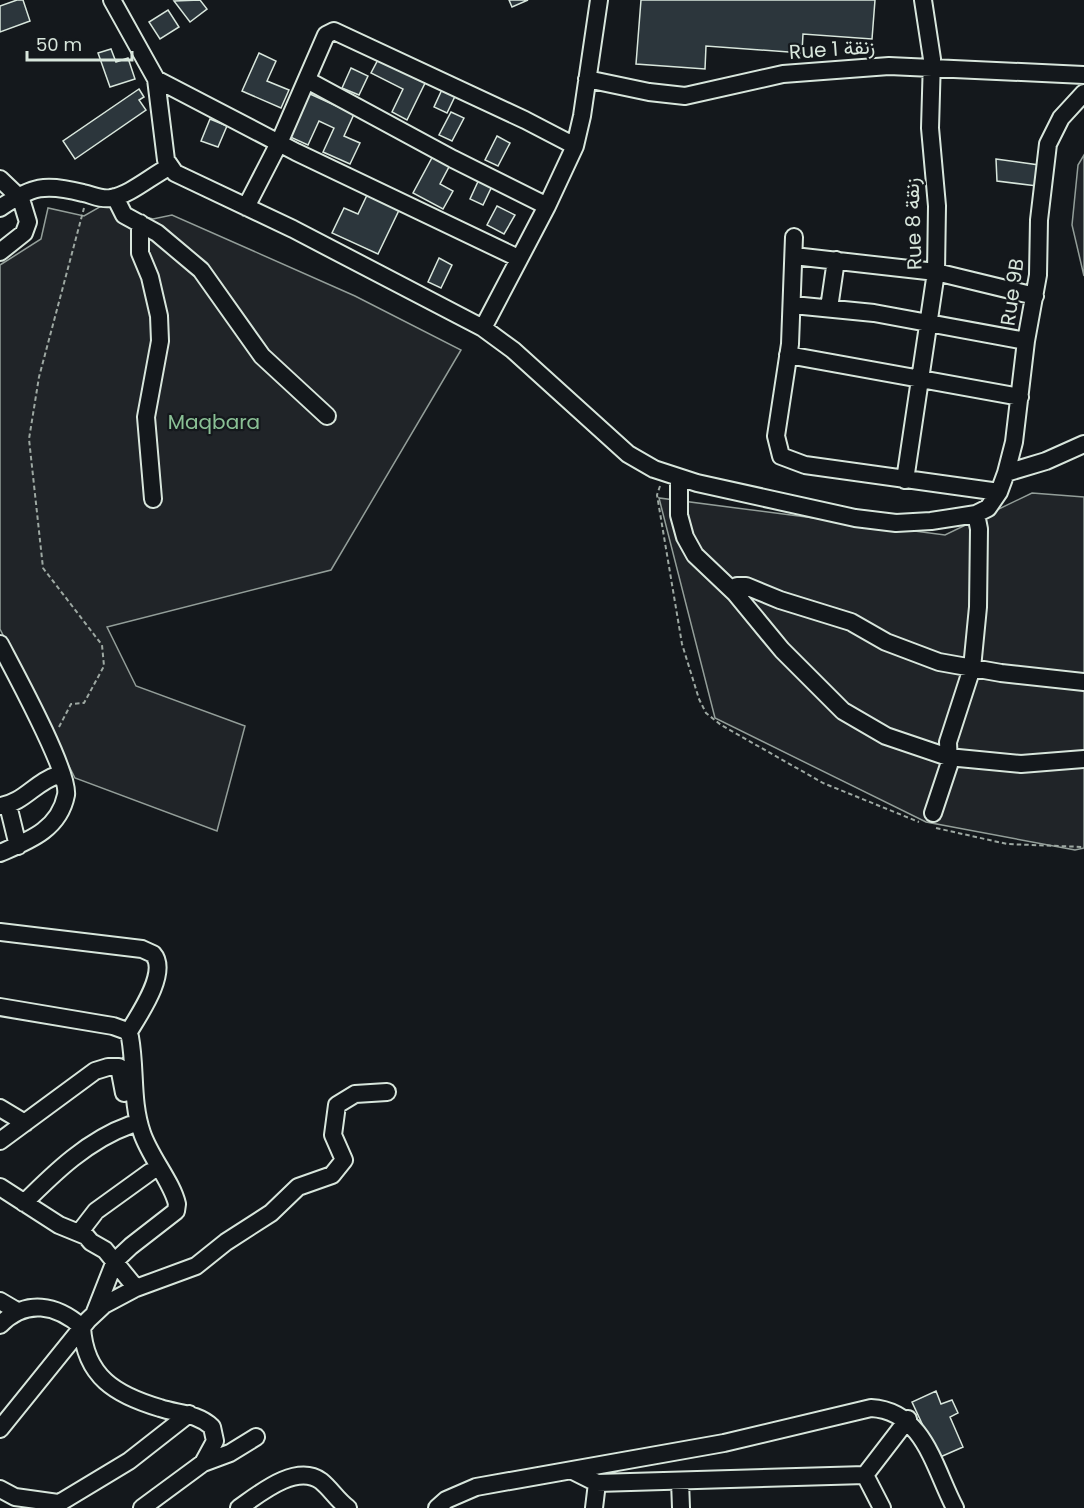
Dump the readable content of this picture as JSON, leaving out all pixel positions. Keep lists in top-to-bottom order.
{
  "streets": {
    "street": ["Rue 1 زنقة", "Rue 8 زنقة", "Rue 9B"]
  },
  "crossings": [
    ["Rue 1 زنقة", "Rue 8 زنقة"]
  ],
  "parks": ["Maqbara"],
  "scale_bar": "50 m"
}
